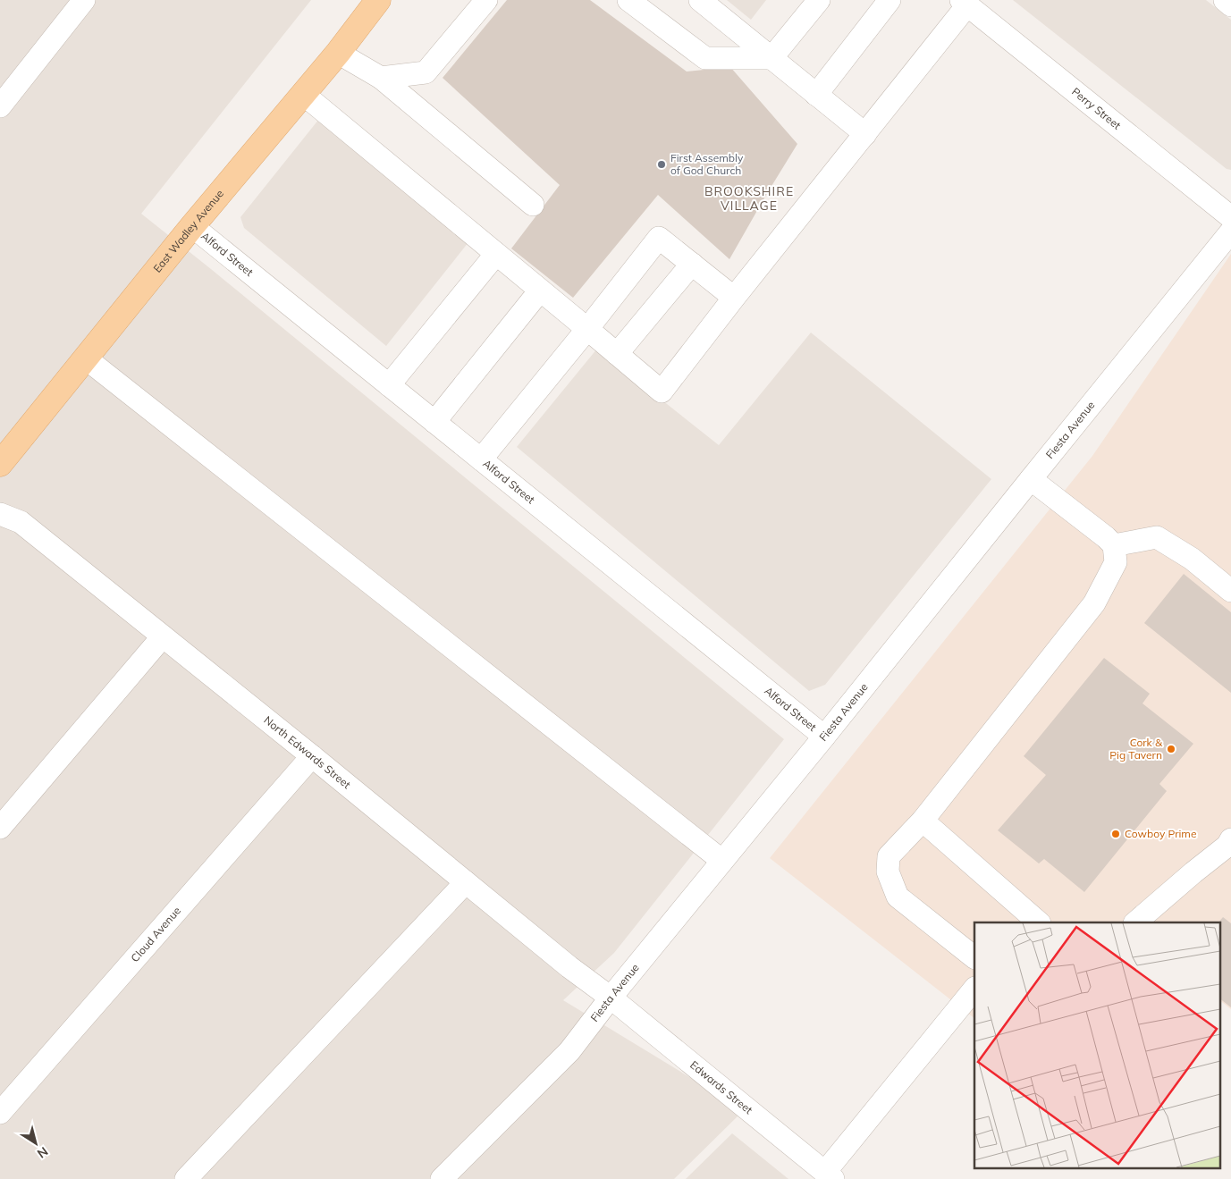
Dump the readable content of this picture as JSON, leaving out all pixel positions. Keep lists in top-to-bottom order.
{
  "streets": {
    "main road": ["East Wadley Avenue"],
    "street": [
      "Perry Street",
      "Alford Street",
      "Fiesta Avenue",
      "North Edwards Street",
      "Cloud Avenue",
      "Edwards Street"
    ]
  },
  "crossings": [
    ["East Wadley Avenue", "Alford Street"],
    ["Alford Street", "Fiesta Avenue"],
    ["Fiesta Avenue", "North Edwards Street"],
    ["Fiesta Avenue", "Edwards Street"],
    ["North Edwards Street", "Cloud Avenue"],
    ["North Edwards Street", "Edwards Street"]
  ],
  "districts": ["BROOKSHIRE VILLAGE"],
  "places": ["First Assembly of God Church", "Cork & Pig Tavern", "Cowboy Prime"],
  "north": "bottom right"
}
